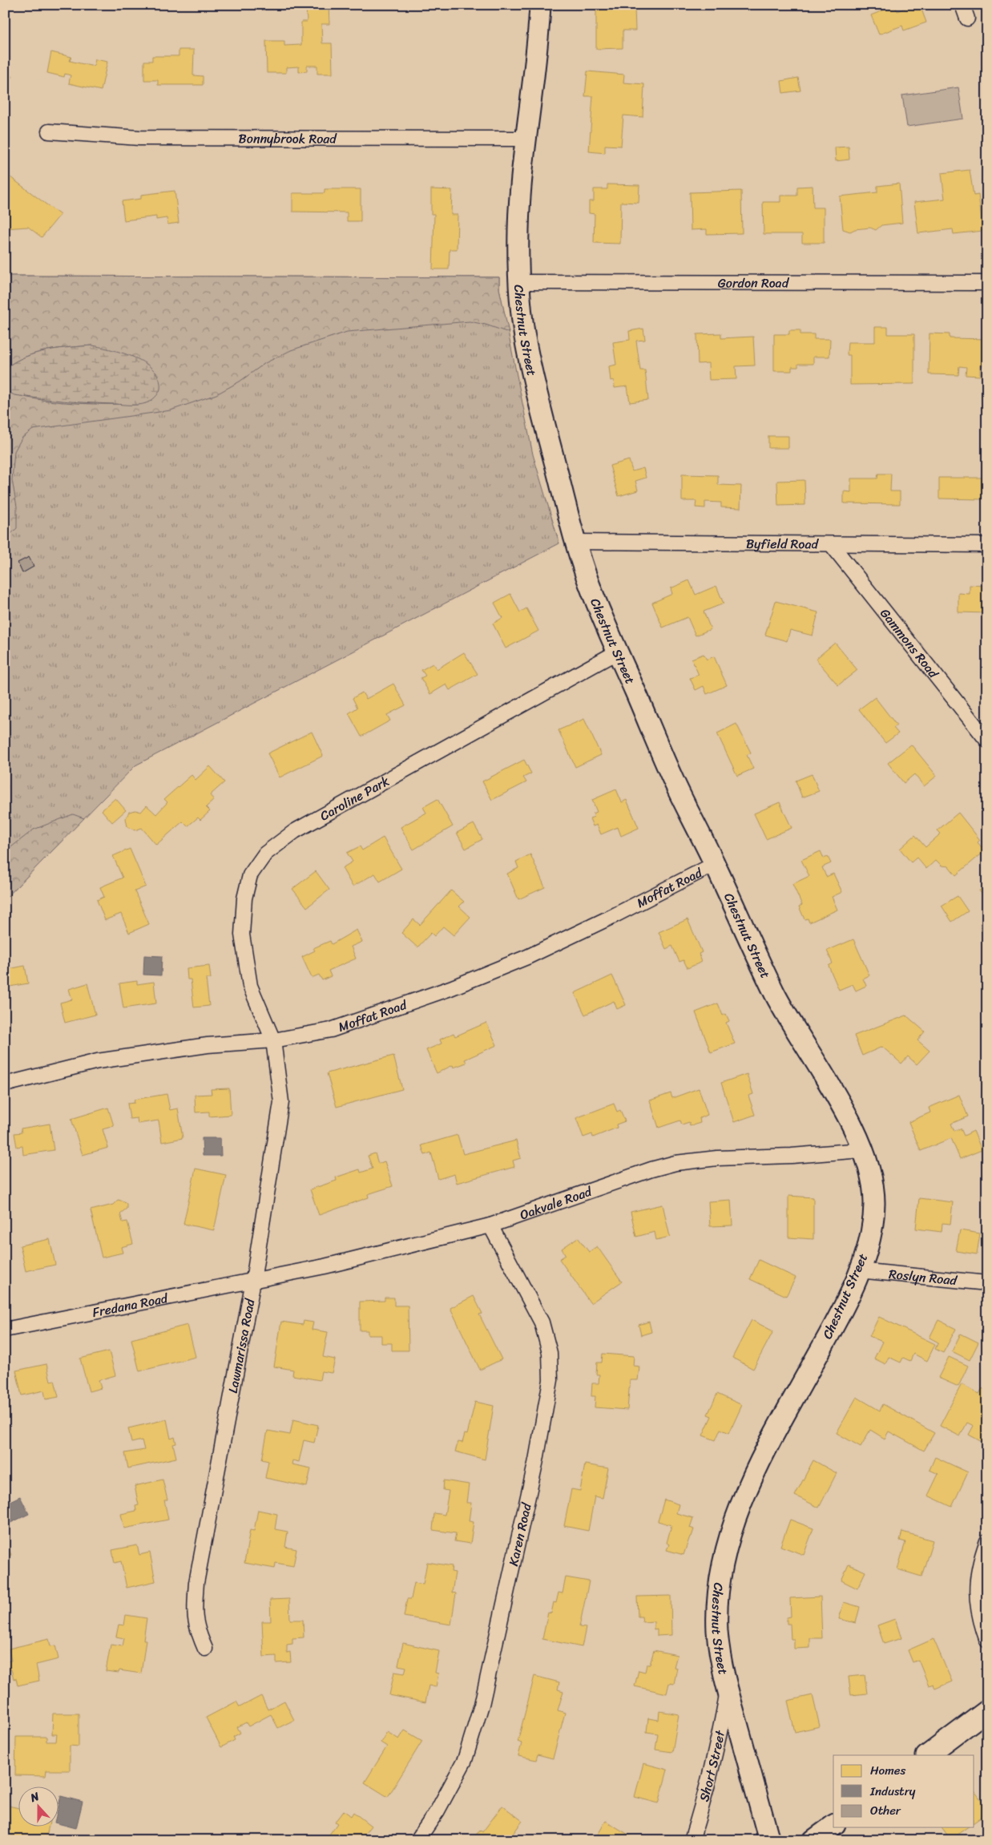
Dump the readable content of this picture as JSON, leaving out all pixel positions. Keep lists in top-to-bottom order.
{
  "streets": {
    "main road": ["Chestnut Street"],
    "street": [
      "Bonnybrook Road",
      "Gordon Road",
      "Byfield Road",
      "Gammons Road",
      "Caroline Park",
      "Moffat Road",
      "Oakvale Road",
      "Roslyn Road",
      "Fredana Road",
      "Lawmarissa Road",
      "Karen Road",
      "Short Street"
    ]
  },
  "crossings": [
    ["Bonnybrook Road", "Chestnut Street"],
    ["Gordon Road", "Chestnut Street"],
    ["Chestnut Street", "Byfield Road"],
    ["Chestnut Street", "Caroline Park"],
    ["Chestnut Street", "Moffat Road"],
    ["Chestnut Street", "Oakvale Road"],
    ["Chestnut Street", "Roslyn Road"],
    ["Chestnut Street", "Short Street"],
    ["Byfield Road", "Gammons Road"],
    ["Caroline Park", "Moffat Road"],
    ["Caroline Park", "Lawmarissa Road"],
    ["Moffat Road", "Lawmarissa Road"],
    ["Oakvale Road", "Fredana Road"],
    ["Oakvale Road", "Lawmarissa Road"],
    ["Oakvale Road", "Karen Road"],
    ["Fredana Road", "Lawmarissa Road"]
  ],
  "legend": ["Homes", "Industry", "Other"],
  "north": "top"
}
